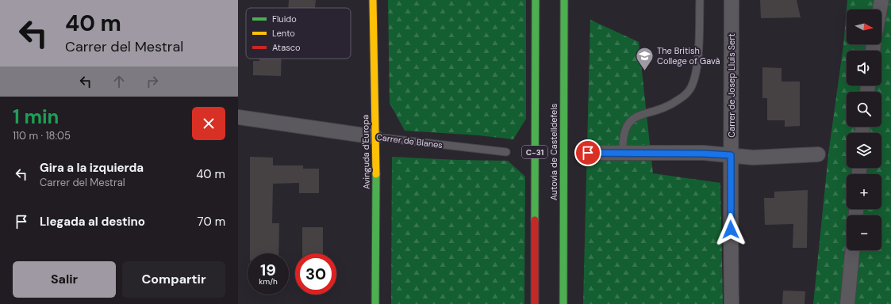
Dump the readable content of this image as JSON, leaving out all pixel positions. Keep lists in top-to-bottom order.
{
  "streets": {
    "main road": ["Avinguda d'Europa", "C-31", "Autovia de Castelldefels"],
    "street": ["Carrer de Josep Lluis Sert", "Carrer de Blanes"]
  },
  "crossings": [
    ["Carrer de Blanes", "Avinguda d'Europa"]
  ],
  "places": {
    "school or university": ["The British College of Gavà"]
  },
  "legend": ["Fluido", "Lento", "Atasco"],
  "north": "right",
  "page": {
    "turn": ["40 m", "Carrer del Mestral"],
    "map_buttons": ["+", "−"],
    "heading": ["1 min", "110 m · 18:05"],
    "list": [
      {
        "name": "Gira a la izquierda",
        "note": "Carrer del Mestral",
        "value": "40 m"
      },
      {
        "name": "Llegada al destino",
        "value": "70 m"
      }
    ],
    "speed": "19 km/h",
    "limit": "30",
    "buttons": ["Salir", "Compartir"]
  }
}
